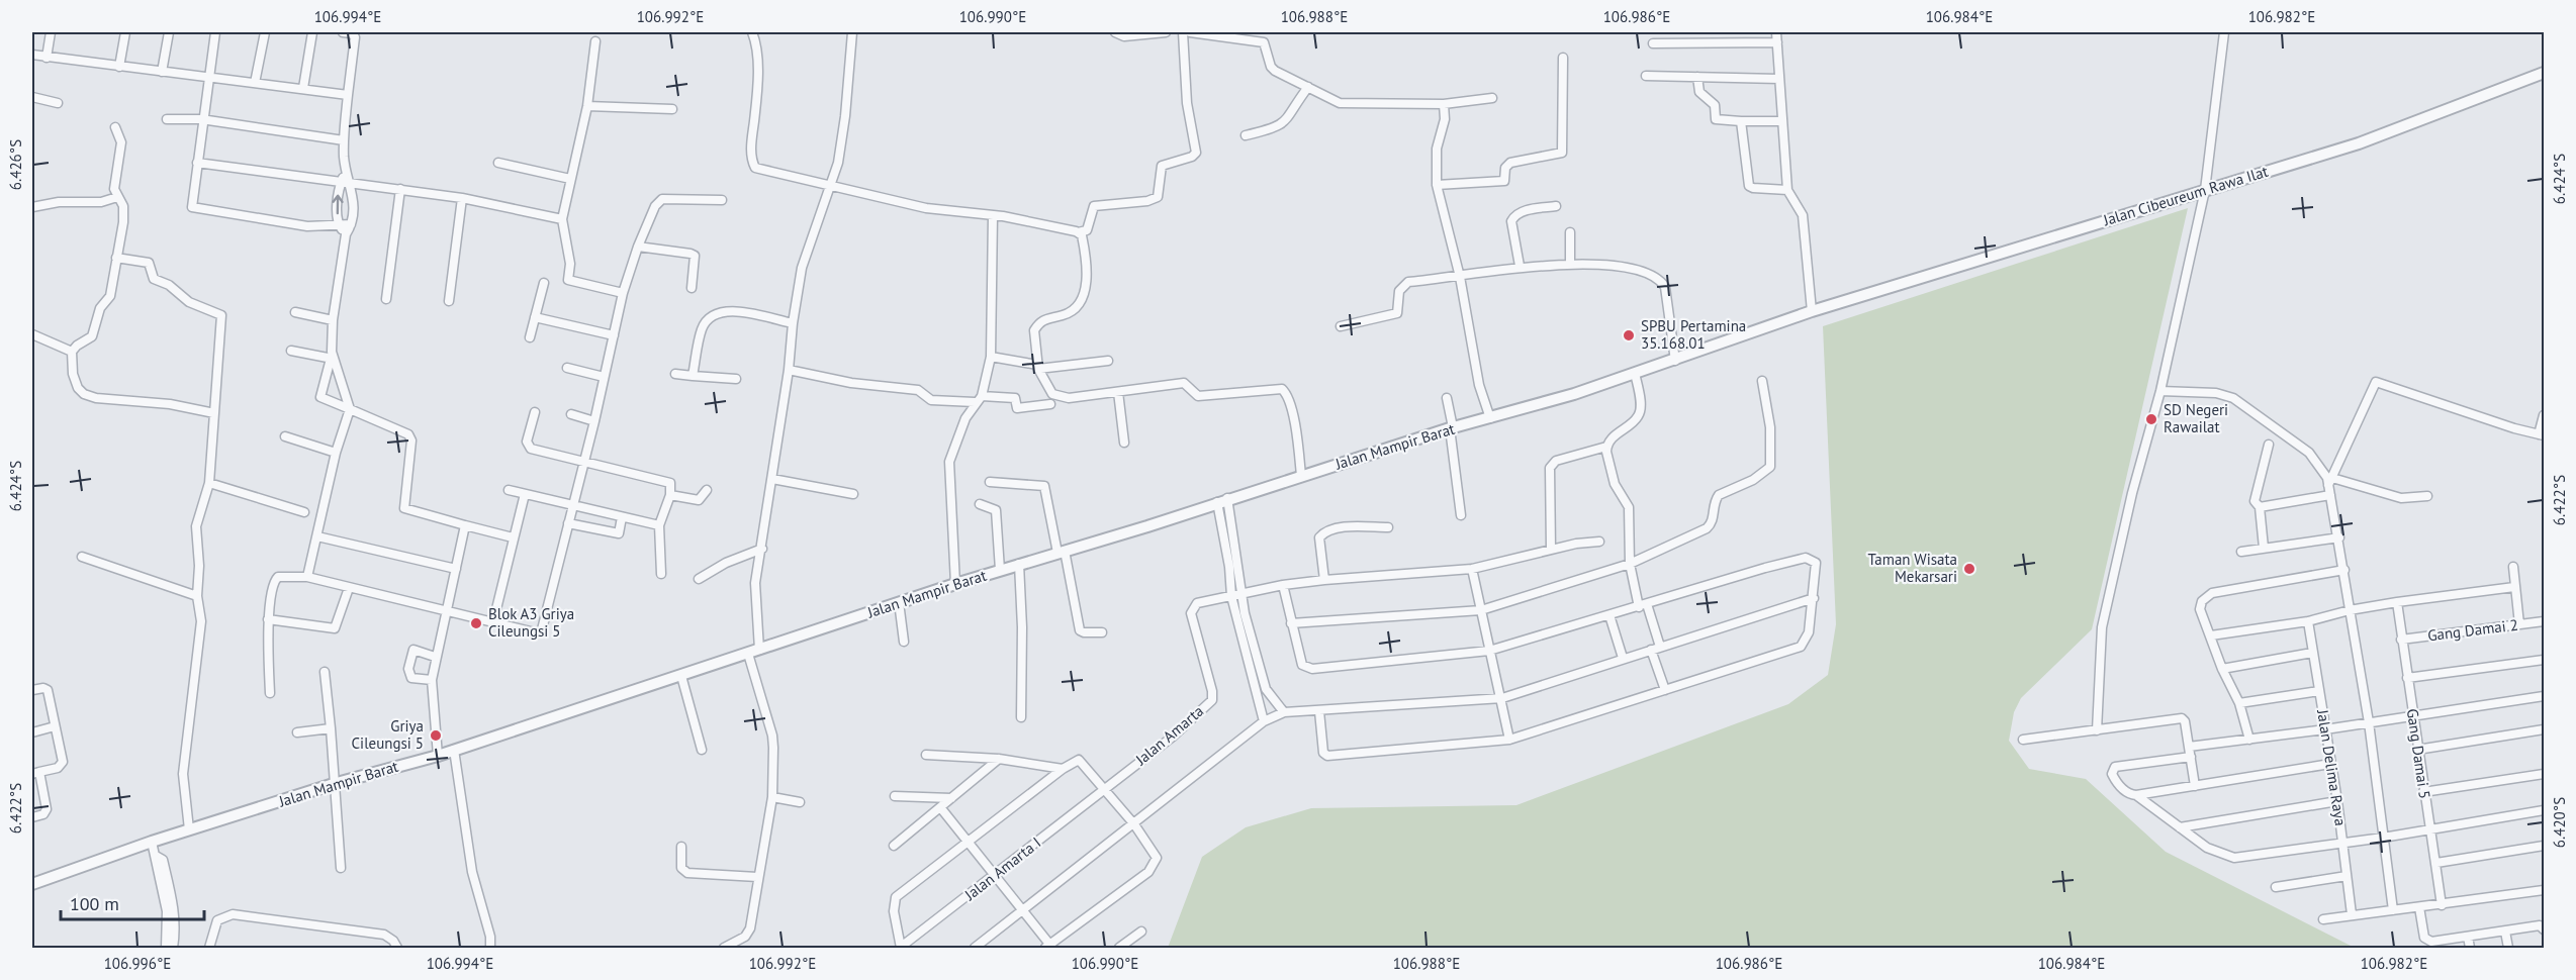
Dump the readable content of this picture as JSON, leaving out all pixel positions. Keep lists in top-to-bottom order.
{
  "streets": {
    "street": [
      "Jalan Cibeureum Rawa Ilat",
      "Jalan Mampir Barat",
      "Gang Damai 2",
      "Jalan Amarta",
      "Gang Damai 5",
      "Jalan Delima Raya",
      "Jalan Amarta I"
    ]
  },
  "crossings": [
    ["Jalan Cibeureum Rawa Ilat", "Jalan Mampir Barat"],
    ["Gang Damai 2", "Gang Damai 5"],
    ["Jalan Amarta", "Jalan Amarta I"]
  ],
  "places": [
    "SPBU Pertamina 35.168.01",
    "SD Negeri Rawailat",
    "Taman Wisata Mekarsari",
    "Blok A3 Griya Cileungsi 5",
    "Griya Cileungsi 5"
  ],
  "scale_bar": "100 m",
  "coordinates": [
    "106.994°E",
    "106.992°E",
    "106.990°E",
    "106.988°E",
    "106.986°E",
    "106.984°E",
    "106.982°E",
    "6.426°S",
    "6.424°S",
    "6.422°S",
    "6.420°S",
    "106.996°E"
  ]
}
